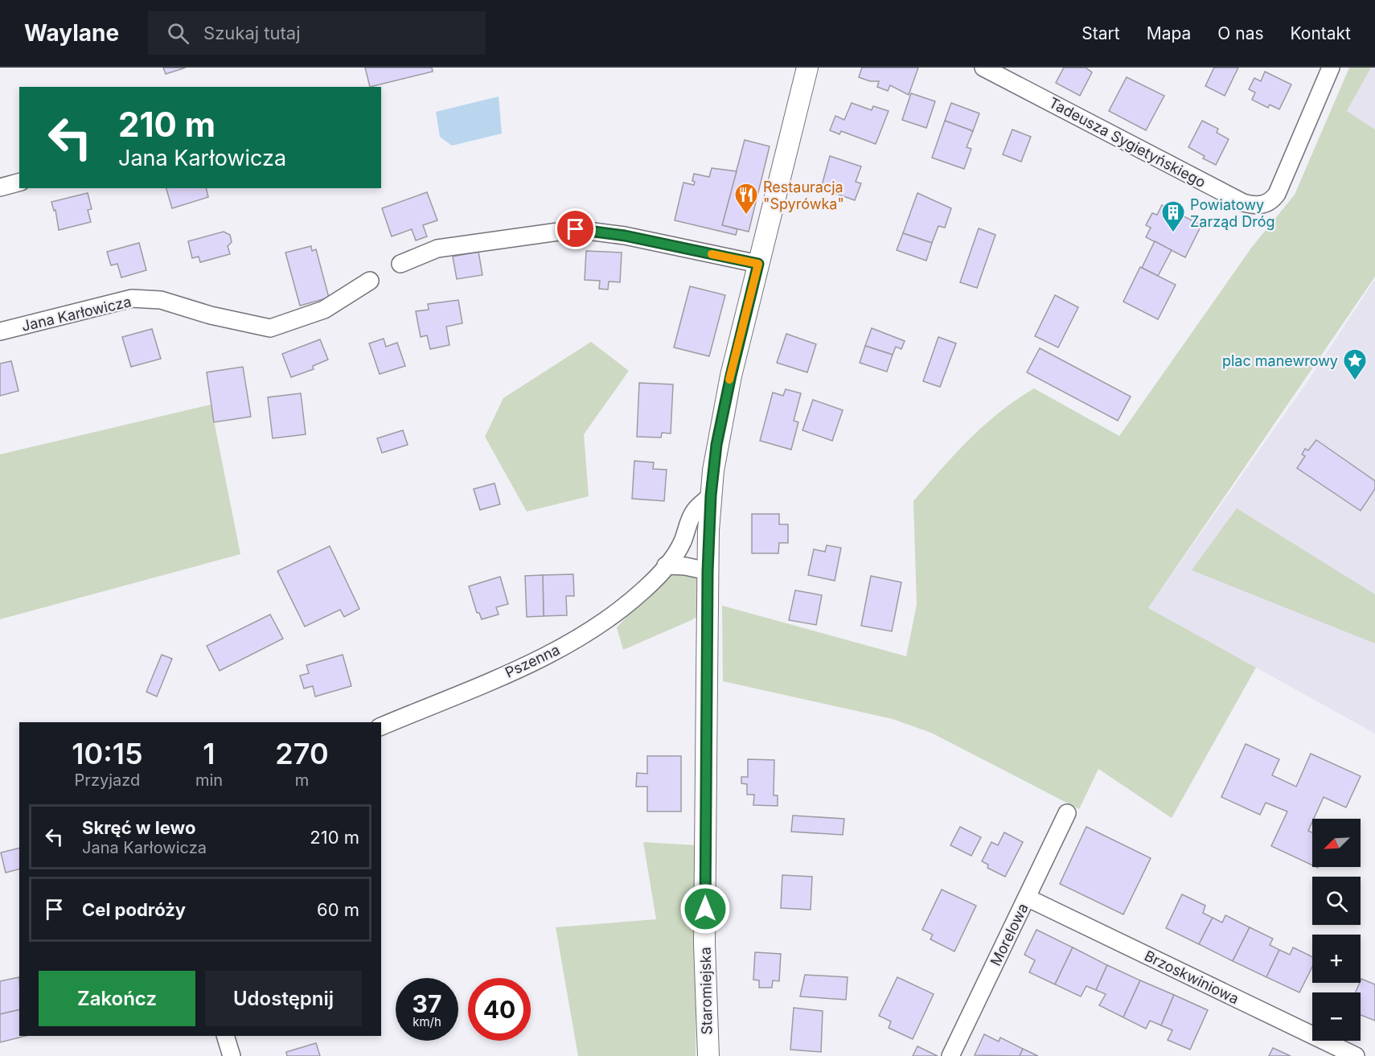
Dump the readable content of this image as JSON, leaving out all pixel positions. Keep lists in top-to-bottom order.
{
  "streets": {
    "street": [
      "Tadeusza Sygietyńskiego",
      "Jana Karłowicza",
      "Pszenna",
      "Morelowa",
      "Brzoskwiniowa",
      "Staromiejska"
    ]
  },
  "crossings": [
    ["Pszenna", "Staromiejska"],
    ["Morelowa", "Brzoskwiniowa"]
  ],
  "places": {
    "restaurant": ["Restauracja \"Spyrówka\""],
    "building": ["Powiatowy Zarząd Dróg"],
    "place": ["plac manewrowy"]
  },
  "north": "bottom left",
  "page": {
    "header": "Waylane",
    "search": "Szukaj tutaj",
    "nav": [
      "Start",
      "Mapa",
      "O nas",
      "Kontakt"
    ],
    "turn": ["210 m", "Jana Karłowicza"],
    "eta": [
      "10:15",
      "Przyjazd",
      "1",
      "min",
      "270",
      "m"
    ],
    "list": [
      {
        "name": "Skręć w lewo",
        "note": "Jana Karłowicza",
        "value": "210 m"
      },
      {
        "name": "Cel podróży",
        "value": "60 m"
      }
    ],
    "map_buttons": ["+", "−"],
    "buttons": ["Zakończ", "Udostępnij"],
    "speed": "37 km/h",
    "limit": "40"
  }
}
